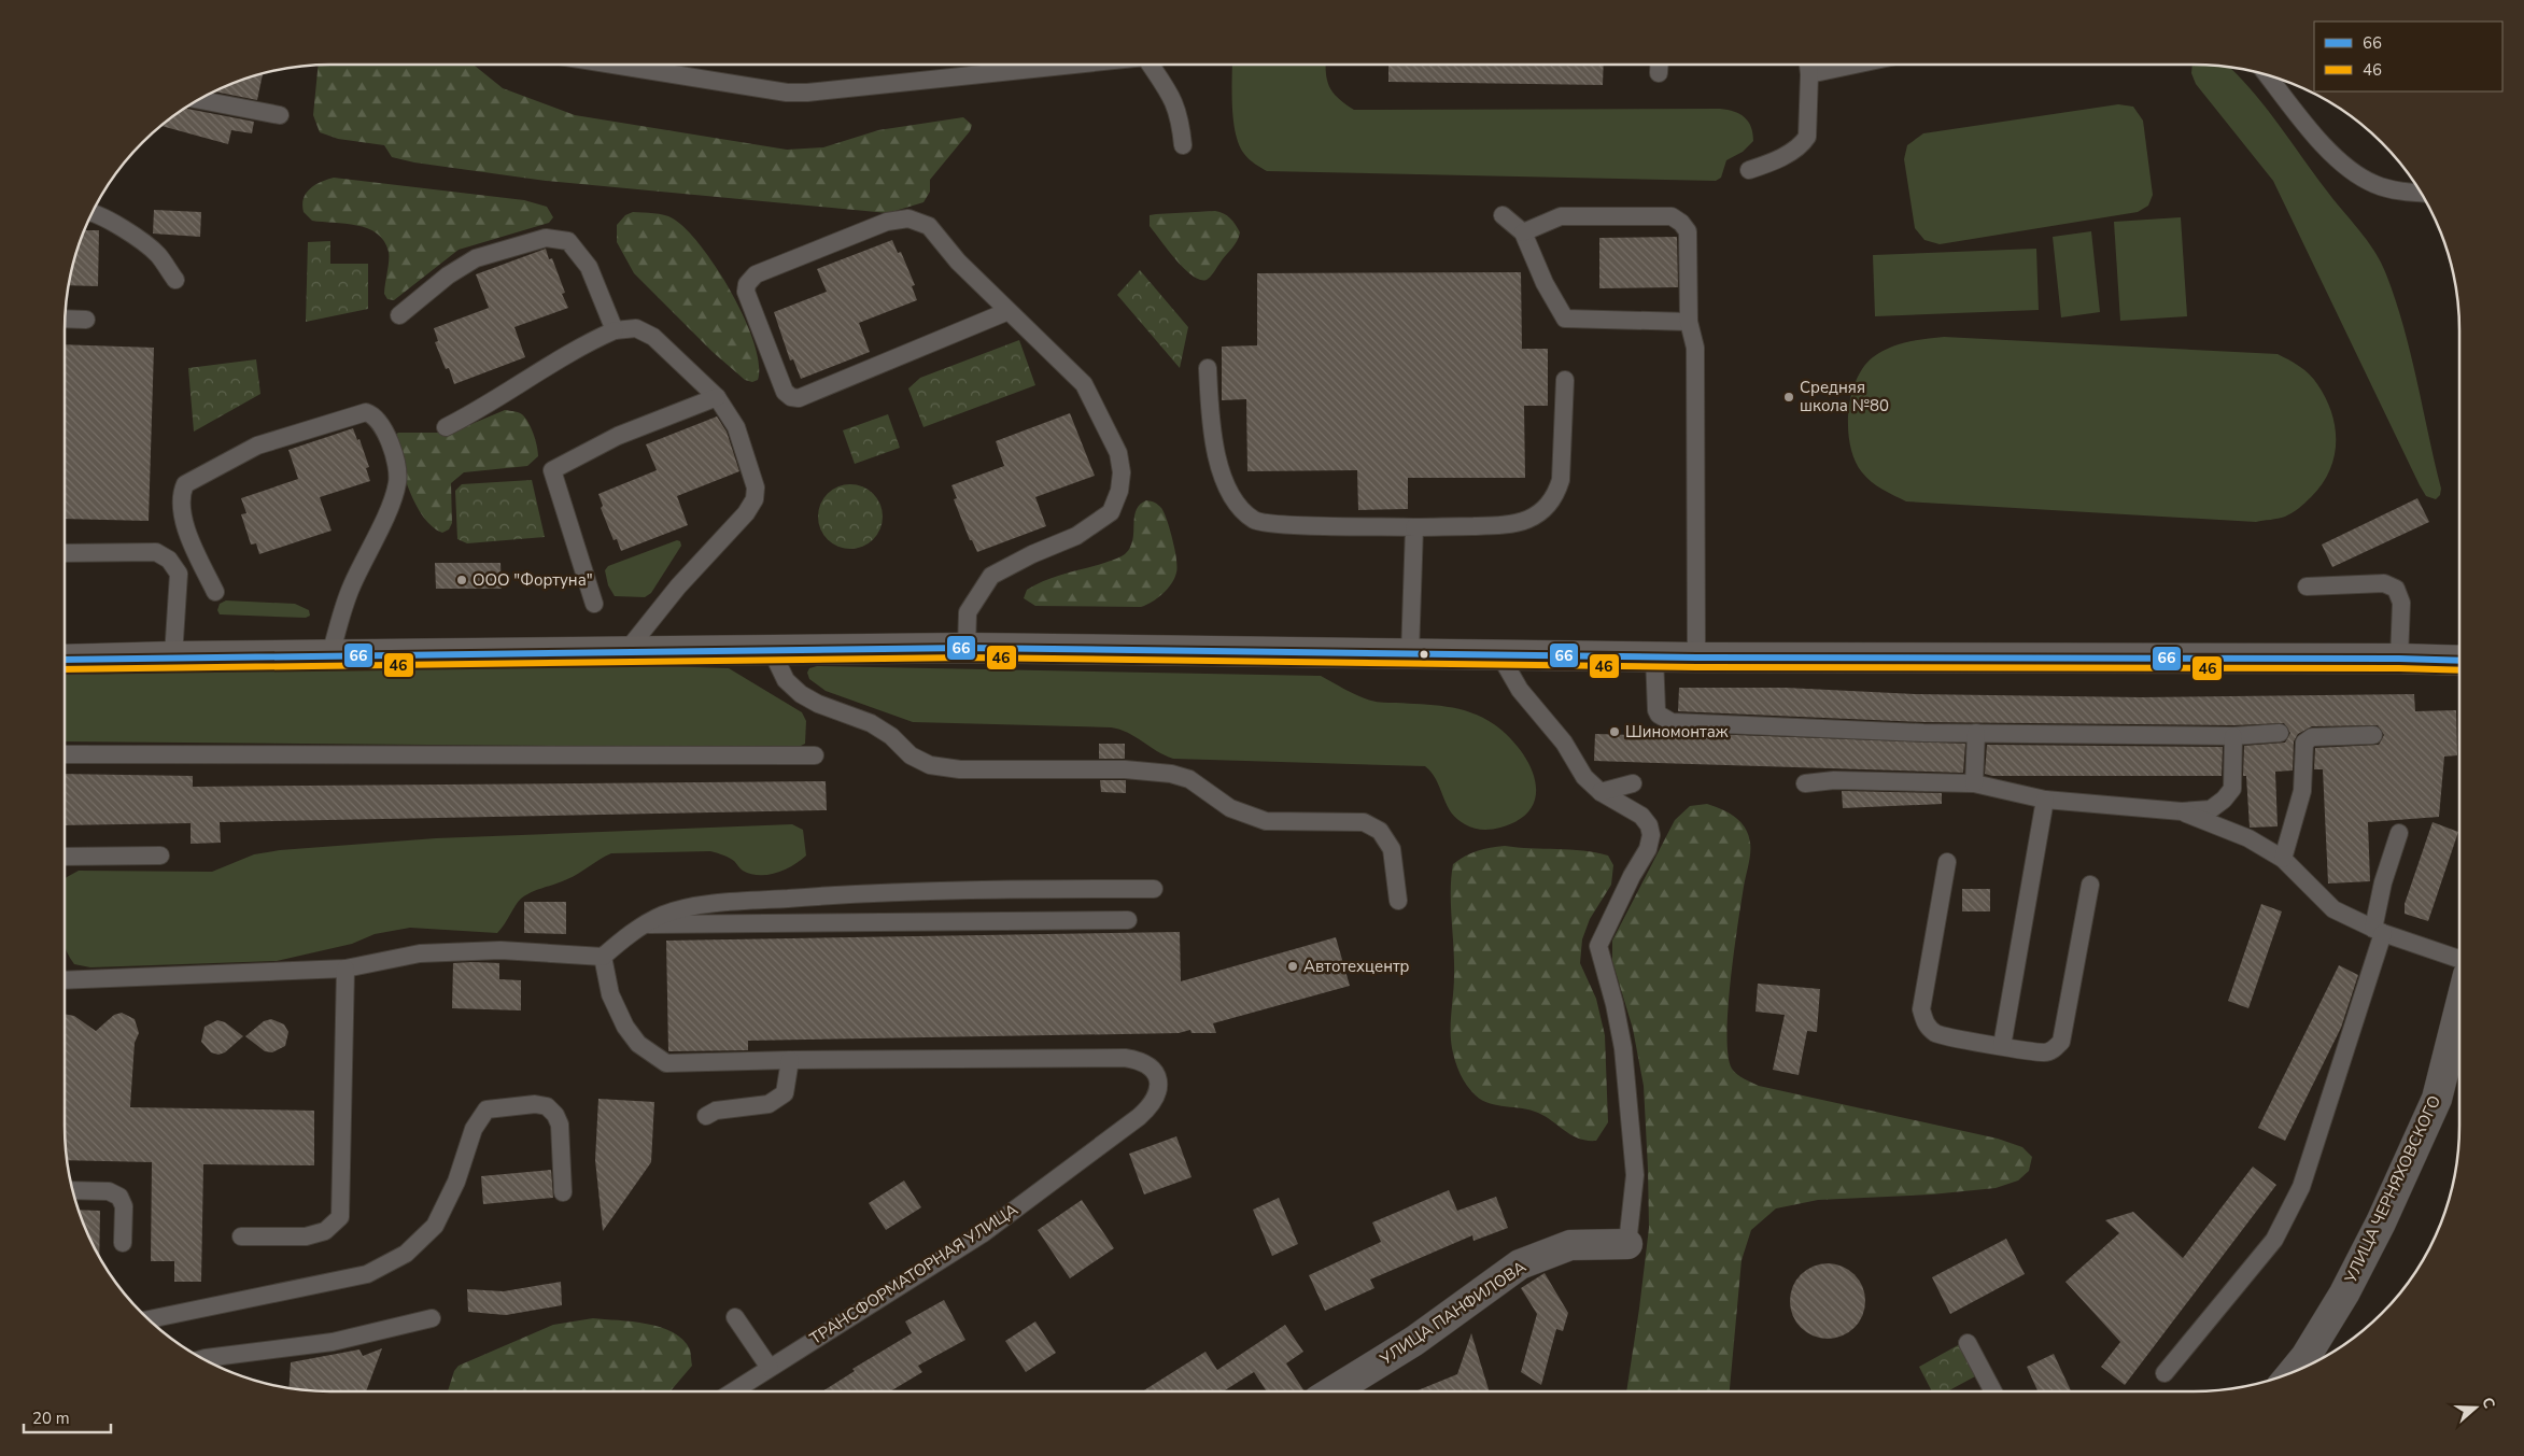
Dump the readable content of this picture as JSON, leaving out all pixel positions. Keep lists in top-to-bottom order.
{
  "streets": {
    "street": ["УЛИЦА ЧЕРНЯХОВСКОГО", "УЛИЦА ПАНФИЛОВА"],
    "lane": ["ТРАНСФОРМАТОРНАЯ УЛИЦА"]
  },
  "places": [
    "Средняя школа №80",
    "ООО \"Фортуна\"",
    "Шиномонтаж",
    "Автотехцентр"
  ],
  "lines": ["transit line 66", "transit line 46"],
  "legend": ["66", "46"],
  "scale_bar": "20 m",
  "north": "right"
}
